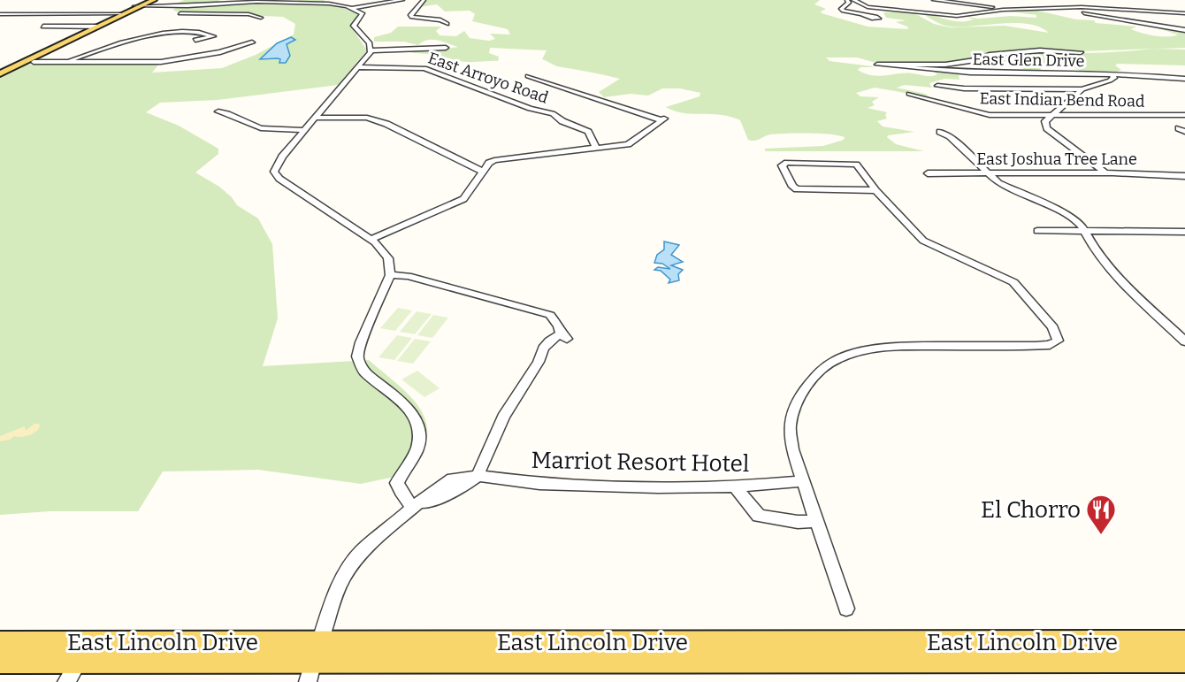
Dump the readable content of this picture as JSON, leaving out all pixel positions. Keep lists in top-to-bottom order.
{
  "streets": {
    "main road": ["East Lincoln Drive"],
    "street": [
      "East Glen Drive",
      "East Arroyo Road",
      "East Indian Bend Road",
      "East Joshua Tree Lane",
      "Marriot Resort Hotel"
    ]
  },
  "places": {
    "restaurant": ["El Chorro"]
  }
}
